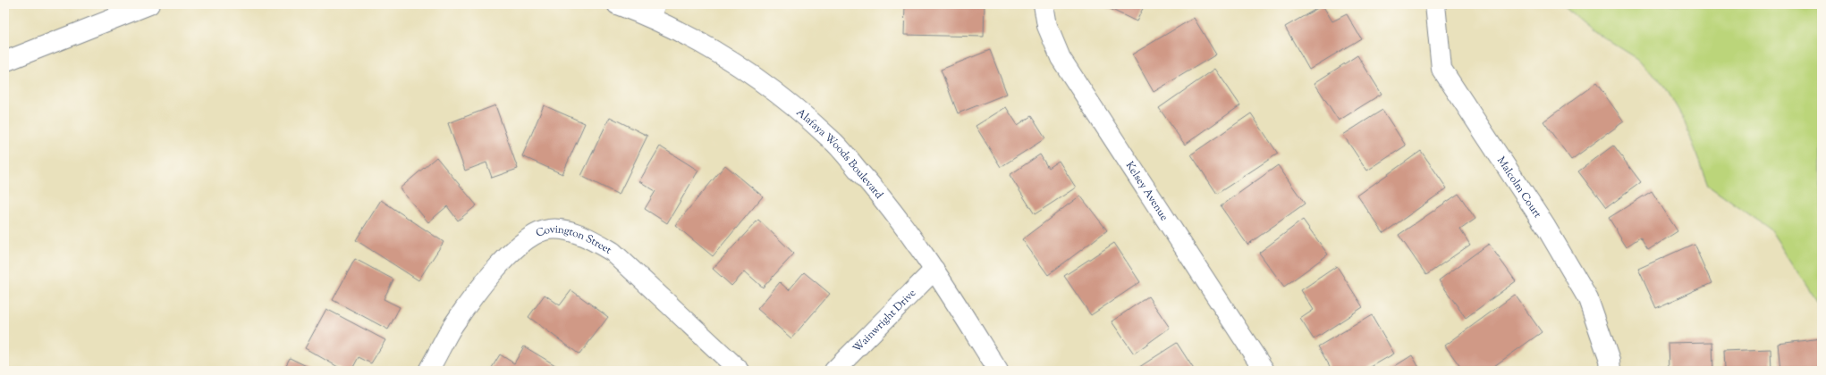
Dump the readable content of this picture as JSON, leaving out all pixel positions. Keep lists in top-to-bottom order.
{
  "streets": {
    "street": [
      "Alafaya Woods Boulevard",
      "Malcolm Court",
      "Kelsey Avenue",
      "Covington Street",
      "Wainwright Drive"
    ]
  },
  "crossings": [
    ["Alafaya Woods Boulevard", "Wainwright Drive"]
  ]
}
